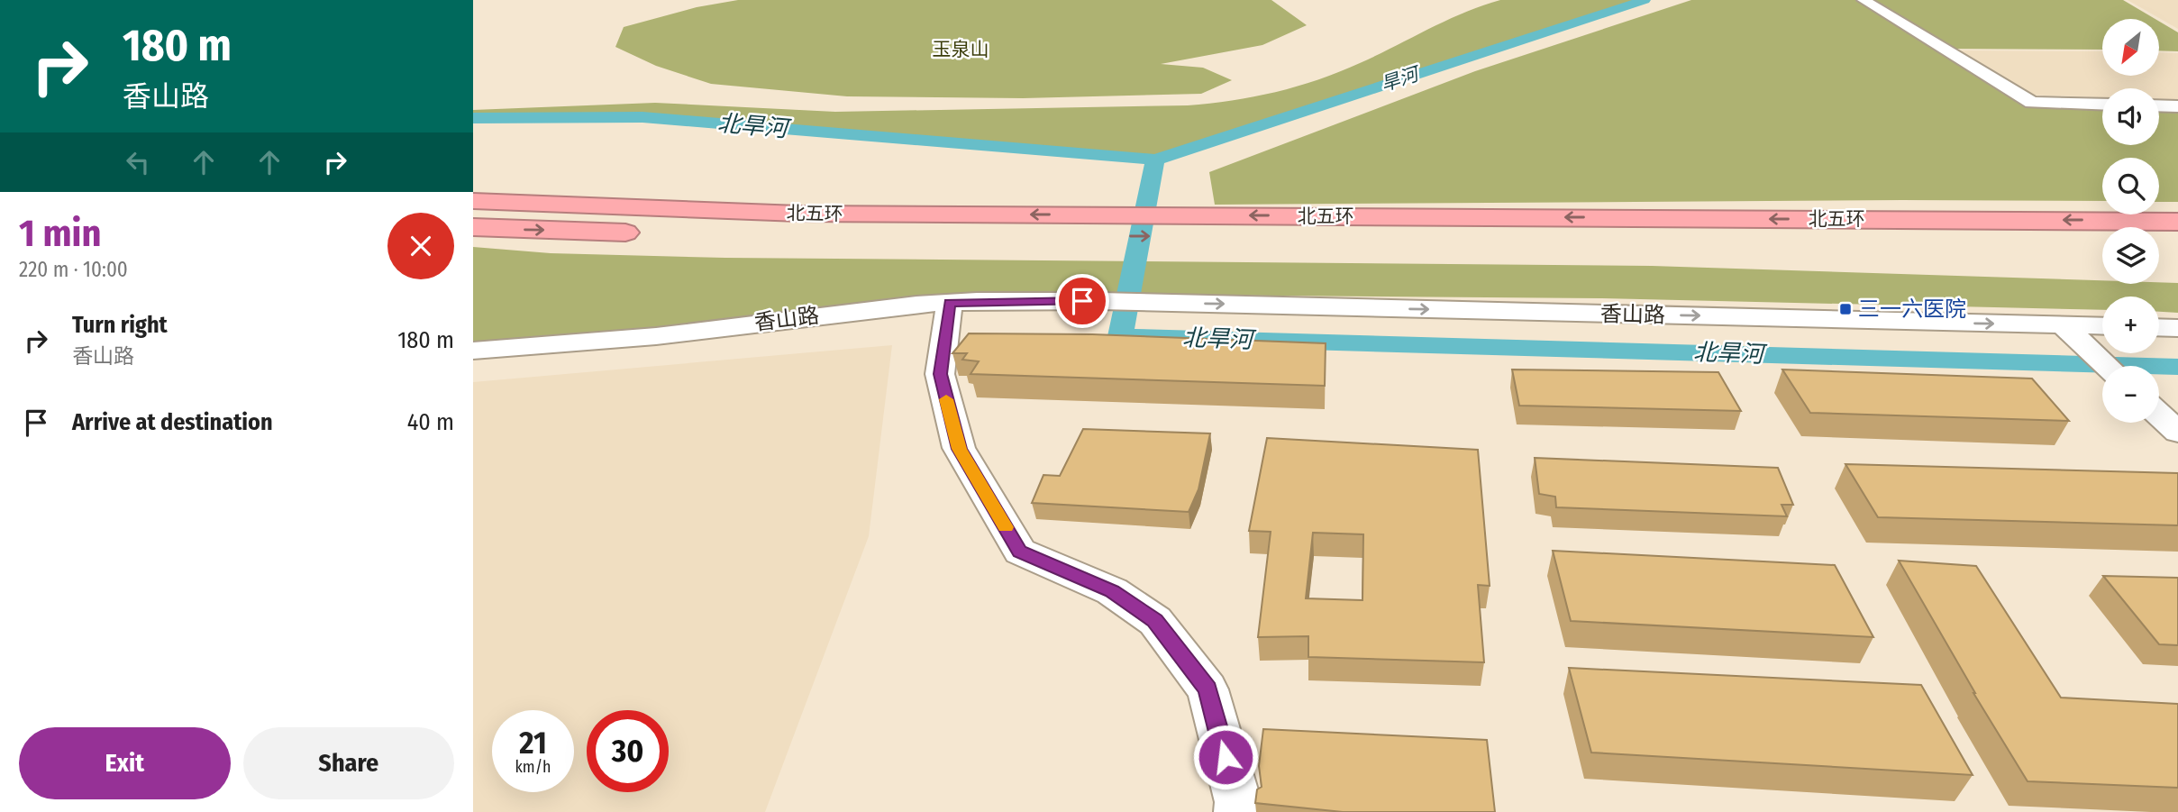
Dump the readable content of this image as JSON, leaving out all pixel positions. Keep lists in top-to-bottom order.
{
  "streets": {
    "highway": ["北五环"],
    "street": ["香山路"]
  },
  "one_way": ["香山路"],
  "water": ["旱河", "北旱河"],
  "parks": ["玉泉山"],
  "places": {
    "transit": ["三一六医院"]
  },
  "north": "bottom left",
  "page": {
    "turn": ["180 m", "香山路"],
    "map_buttons": ["+", "−"],
    "heading": ["1 min", "220 m · 10:00"],
    "list": [
      {
        "name": "Turn right",
        "note": "香山路",
        "value": "180 m"
      },
      {
        "name": "Arrive at destination",
        "value": "40 m"
      }
    ],
    "speed": "21 km/h",
    "limit": "30",
    "buttons": ["Exit", "Share"]
  }
}
